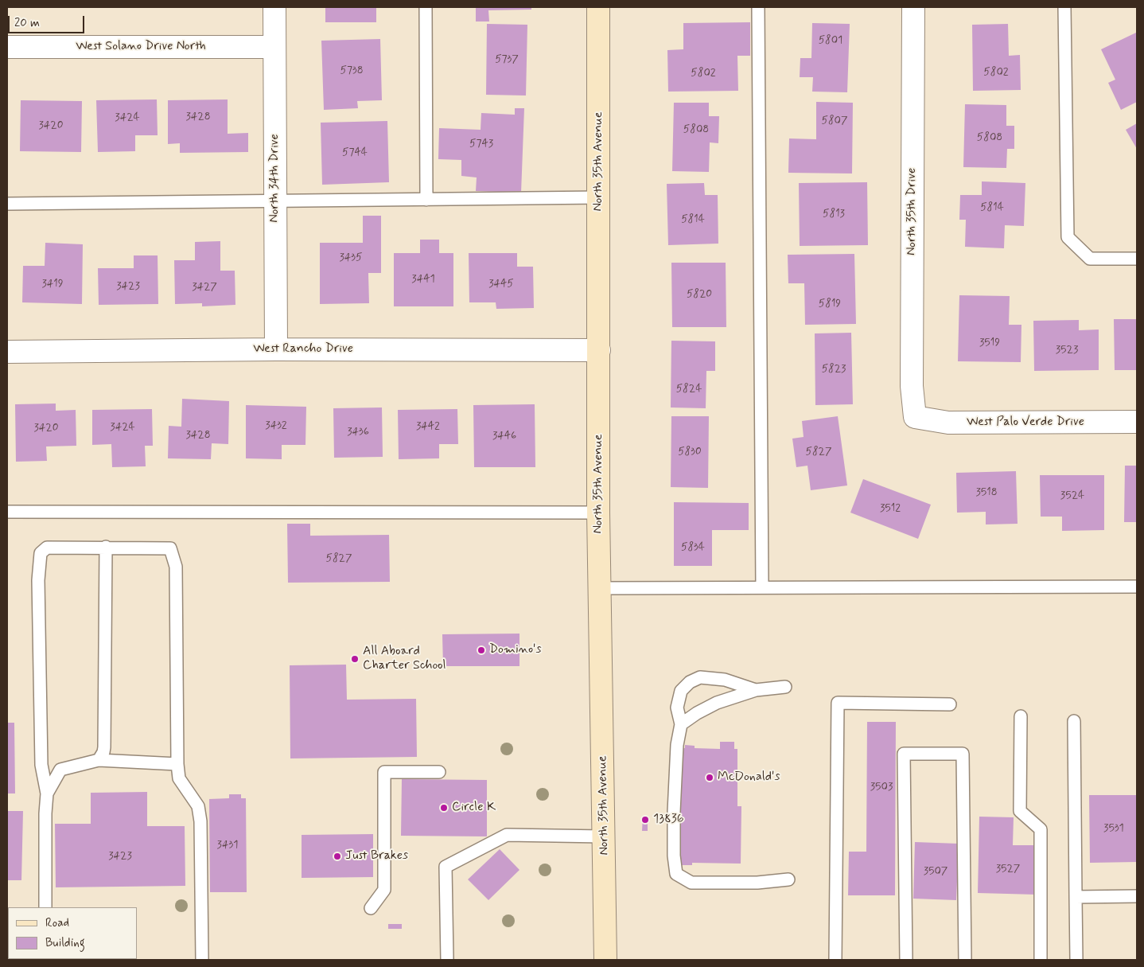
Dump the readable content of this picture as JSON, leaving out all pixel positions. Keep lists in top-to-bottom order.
{
  "streets": {
    "main road": ["North 35th Avenue"],
    "street": [
      "West Solano Drive North",
      "North 34th Drive",
      "North 35th Drive",
      "West Rancho Drive",
      "West Palo Verde Drive"
    ]
  },
  "crossings": [
    ["West Solano Drive North", "North 34th Drive"],
    ["North 35th Avenue", "West Rancho Drive"],
    ["North 34th Drive", "West Rancho Drive"],
    ["North 35th Drive", "West Palo Verde Drive"]
  ],
  "places": [
    "Domino's",
    "All Aboard Charter School",
    "McDonald's",
    "Circle K",
    "13836",
    "Just Brakes"
  ],
  "house_numbers": [
    "5801",
    "5737",
    "5738",
    "5802",
    "5802",
    "3428",
    "3424",
    "5807",
    "3420",
    "5808",
    "5808",
    "5743",
    "5744",
    "5814",
    "5813",
    "5814",
    "3435",
    "3441",
    "3419",
    "3445",
    "3423",
    "3427",
    "5820",
    "5819",
    "3519",
    "3523",
    "5823",
    "5824",
    "3432",
    "3442",
    "3424",
    "3420",
    "3436",
    "3428",
    "3446",
    "5830",
    "5827",
    "3518",
    "3524",
    "3512",
    "5834",
    "5827",
    "3503",
    "3531",
    "3431",
    "3423",
    "3527",
    "3507"
  ],
  "legend": ["Road", "Building"],
  "scale_bar": "20 m"
}
